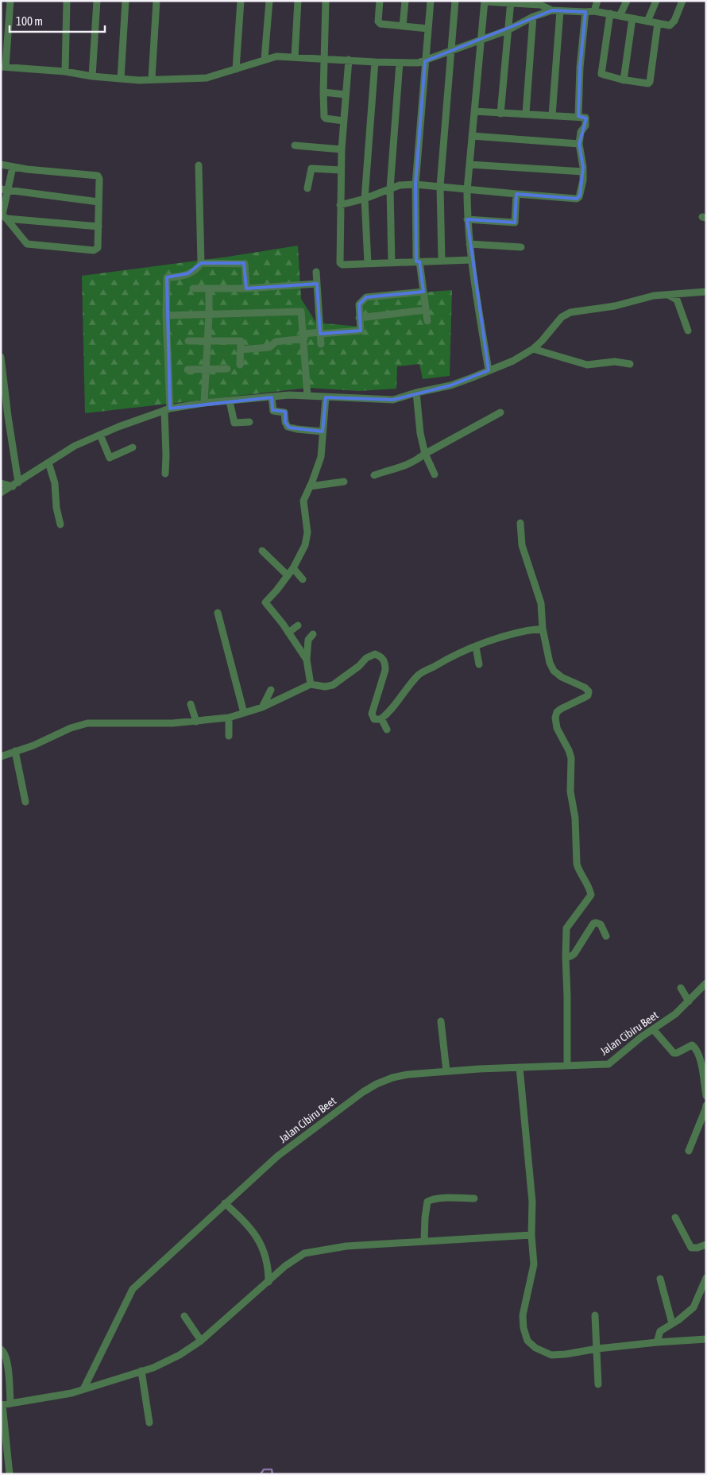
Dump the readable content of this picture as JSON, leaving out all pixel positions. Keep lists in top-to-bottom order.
{
  "streets": {
    "street": ["Jalan Cibiru Beet"]
  },
  "scale_bar": "100 m"
}
